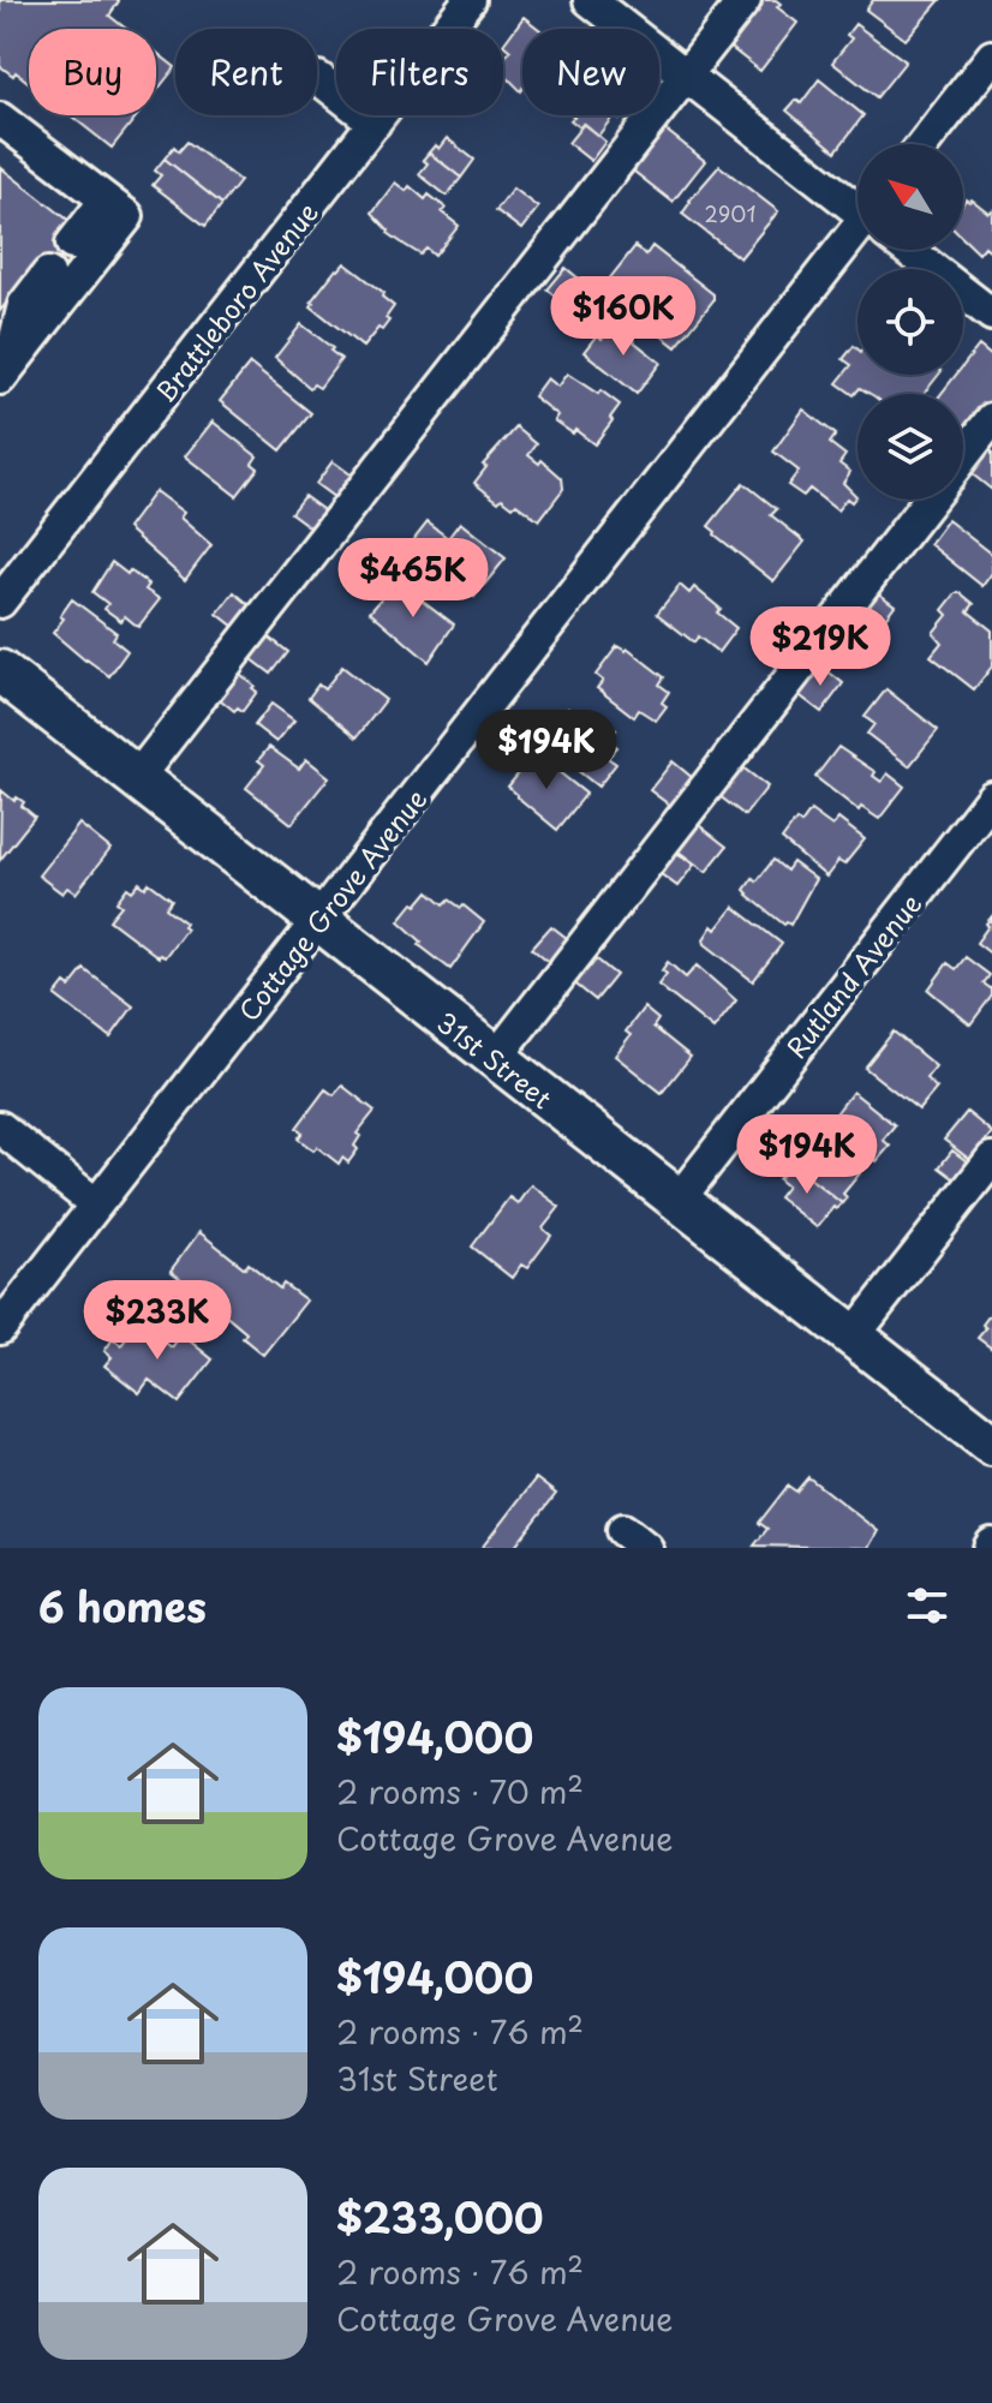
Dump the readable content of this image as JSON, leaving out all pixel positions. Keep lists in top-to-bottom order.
{
  "streets": {
    "main road": ["31st Street"],
    "street": ["Brattleboro Avenue", "Cottage Grove Avenue", "Rutland Avenue"]
  },
  "crossings": [
    ["Cottage Grove Avenue", "31st Street"],
    ["Rutland Avenue", "31st Street"]
  ],
  "house_numbers": ["2901"],
  "north": "top left",
  "page": {
    "chip": [
      "Buy",
      "Rent",
      "Filters",
      "New"
    ],
    "price": [
      "$160K",
      "$465K",
      "$219K",
      "$194K",
      "$194K",
      "$233K"
    ],
    "heading": "6 homes",
    "list": [
      {
        "name": "$194,000",
        "note": "2 rooms · 70 m² · Cottage Grove Avenue"
      },
      {
        "name": "$194,000",
        "note": "2 rooms · 76 m² · 31st Street"
      },
      {
        "name": "$233,000",
        "note": "2 rooms · 76 m² · Cottage Grove Avenue"
      }
    ]
  }
}
